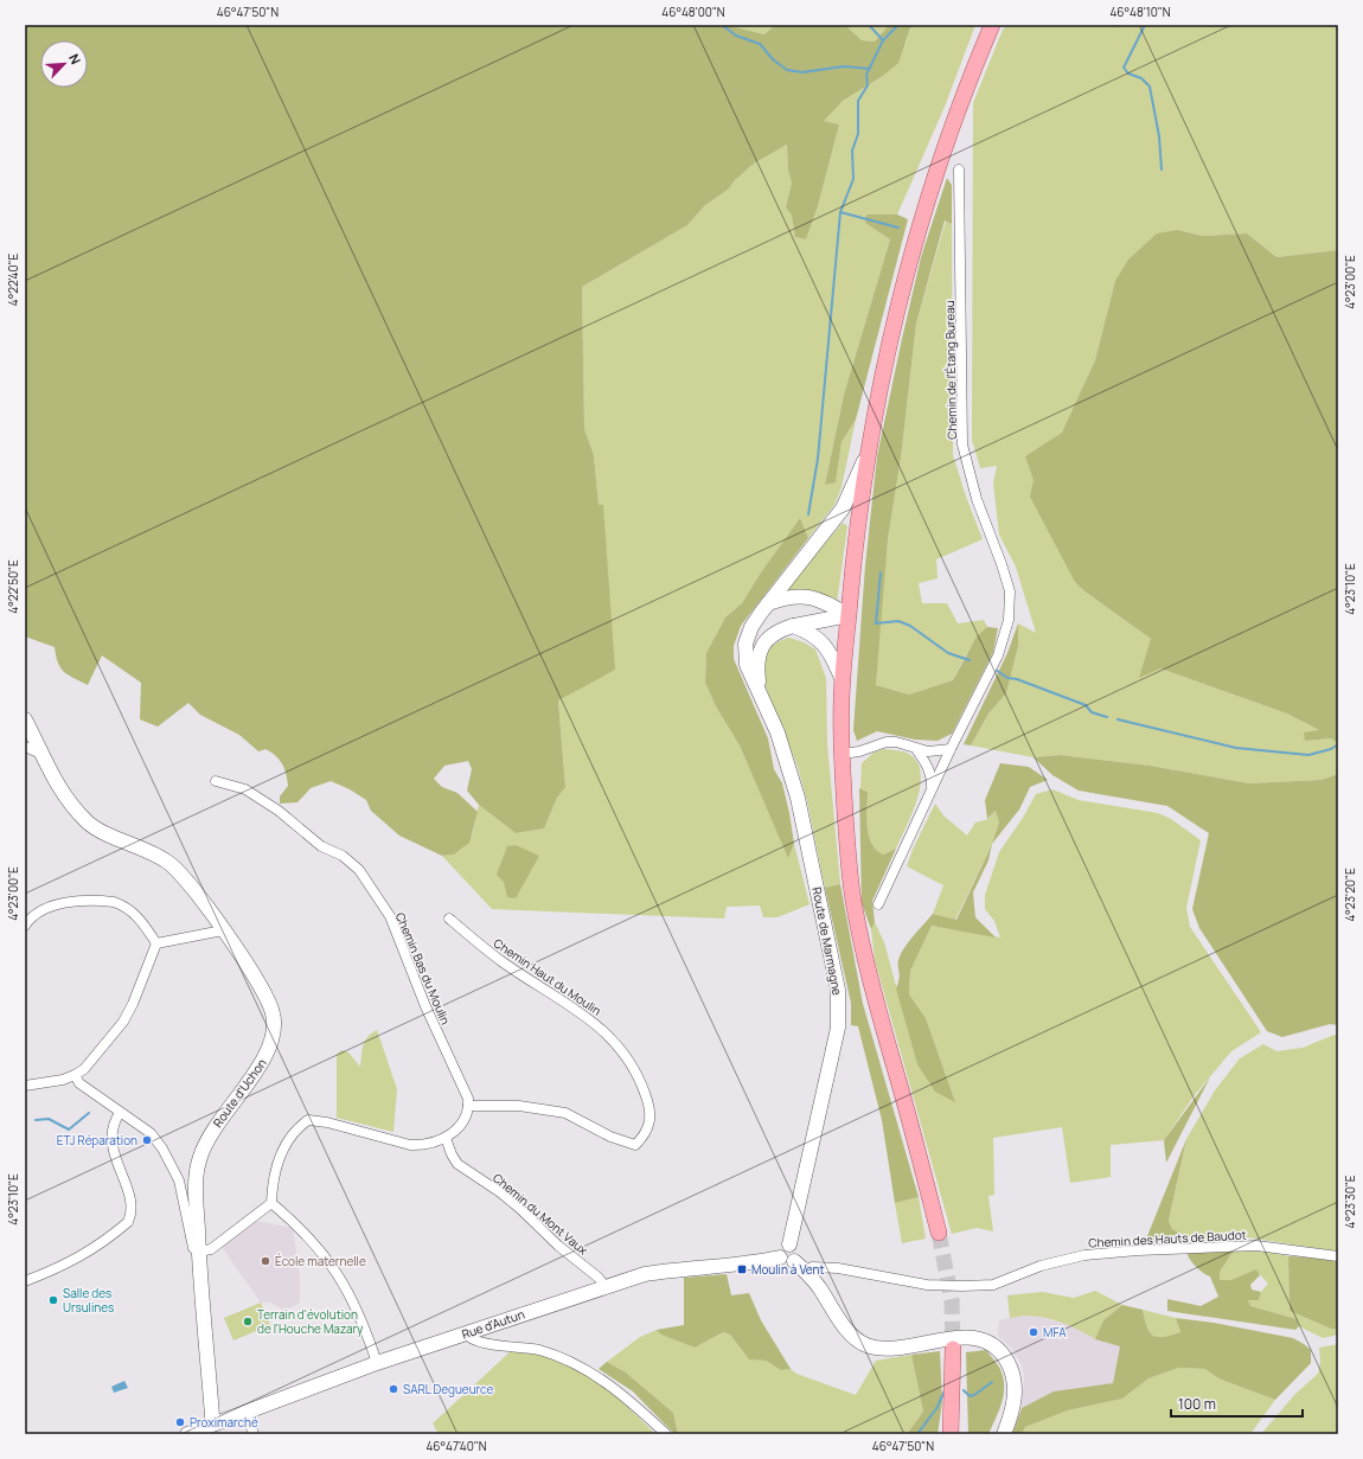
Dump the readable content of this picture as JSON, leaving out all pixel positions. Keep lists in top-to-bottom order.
{
  "streets": {
    "main road": ["Route de Marmagne", "Route d'Uchon", "Rue d'Autun"],
    "street": [
      "Chemin de l'Étang Bureau",
      "Chemin Bas du Moulin",
      "Chemin Haut du Moulin",
      "Chemin du Mont Vaux",
      "Chemin des Hauts de Baudot"
    ]
  },
  "crossings": [
    ["Route de Marmagne", "Rue d'Autun"],
    ["Chemin Bas du Moulin", "Chemin Haut du Moulin"],
    ["Route d'Uchon", "Rue d'Autun"],
    ["Chemin du Mont Vaux", "Rue d'Autun"]
  ],
  "places": {
    "other": [
      "ETJ Réparation",
      "École maternelle",
      "Salle des Ursulines",
      "Terrain d'évolution de l'Houche Mazary",
      "MFA",
      "SARL Degueurce",
      "Proximarché"
    ],
    "transit": ["Moulin à Vent"]
  },
  "scale_bar": "100 m",
  "north": "top right",
  "coordinates": [
    "46°47'50\"N",
    "46°48'00\"N",
    "46°48'10\"N",
    "4°22'40\"E",
    "4°23'00\"E",
    "4°22'50\"E",
    "4°23'10\"E",
    "4°23'20\"E",
    "4°23'30\"E",
    "46°47'40\"N"
  ]
}
